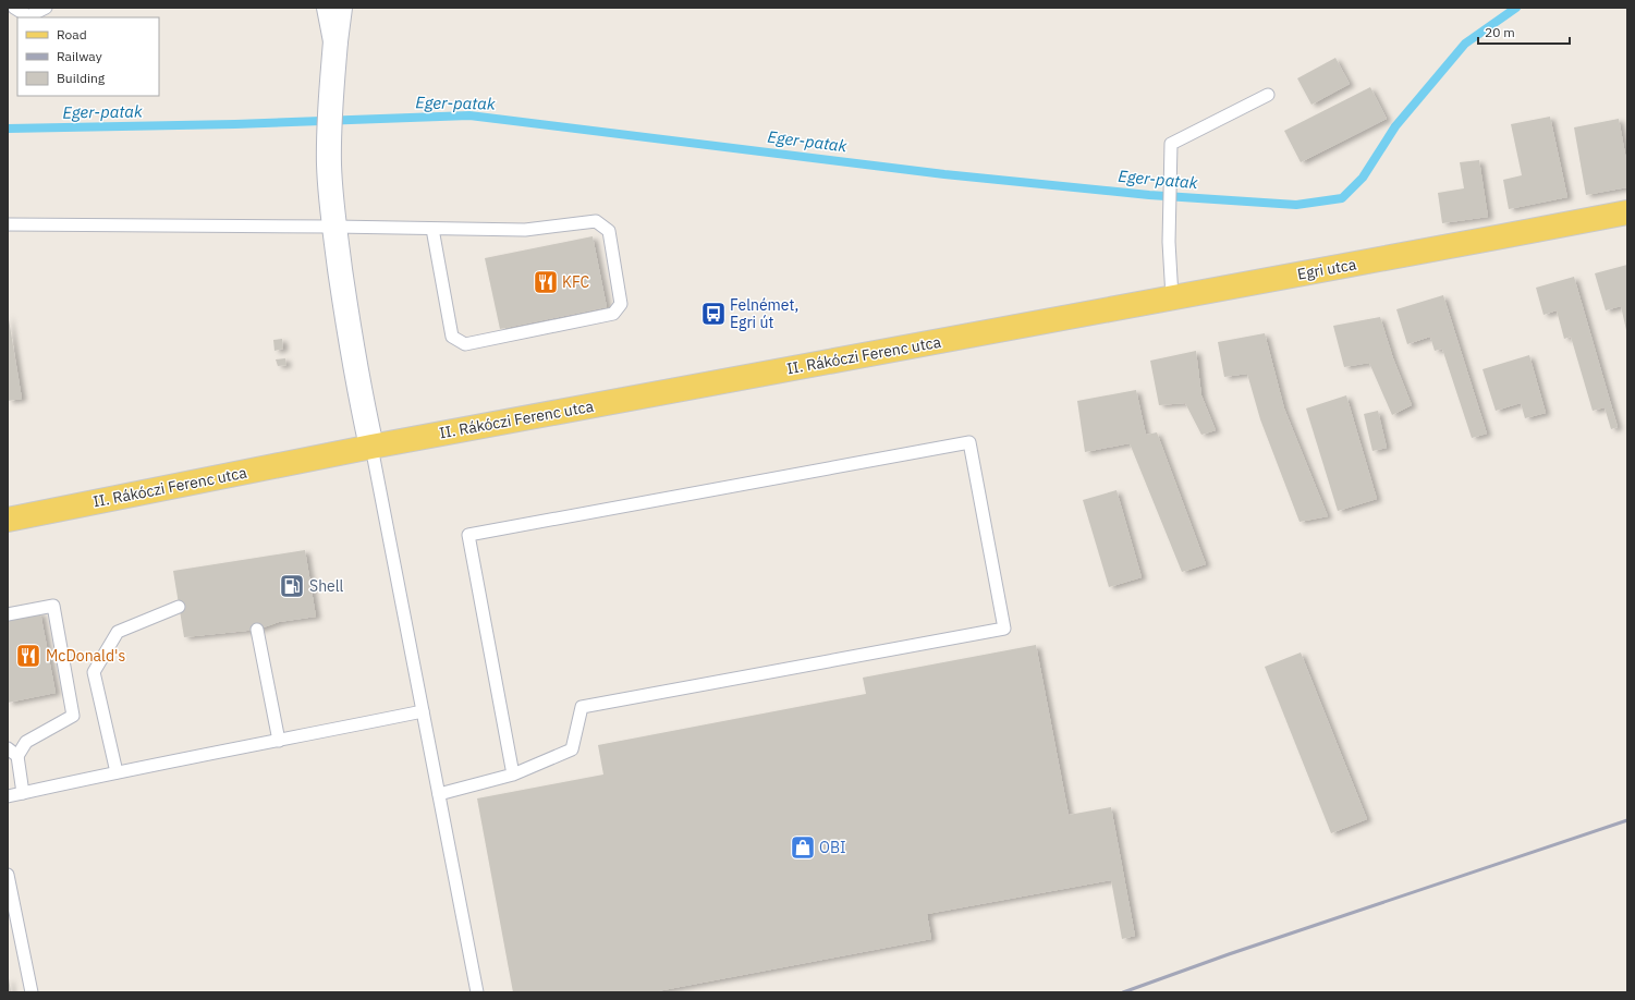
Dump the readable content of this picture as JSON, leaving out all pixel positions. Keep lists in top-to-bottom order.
{
  "streets": {
    "main road": ["Egri utca", "II. Rákóczi Ferenc utca"]
  },
  "crossings": [
    ["Egri utca", "II. Rákóczi Ferenc utca"]
  ],
  "water": ["Eger-patak"],
  "places": {
    "restaurant": ["KFC", "McDonald's"],
    "bus stop": ["Felnémet, Egri út"],
    "fuel station": ["Shell"],
    "shop": ["OBI"]
  },
  "legend": ["Road", "Railway", "Building"],
  "scale_bar": "20 m"
}
